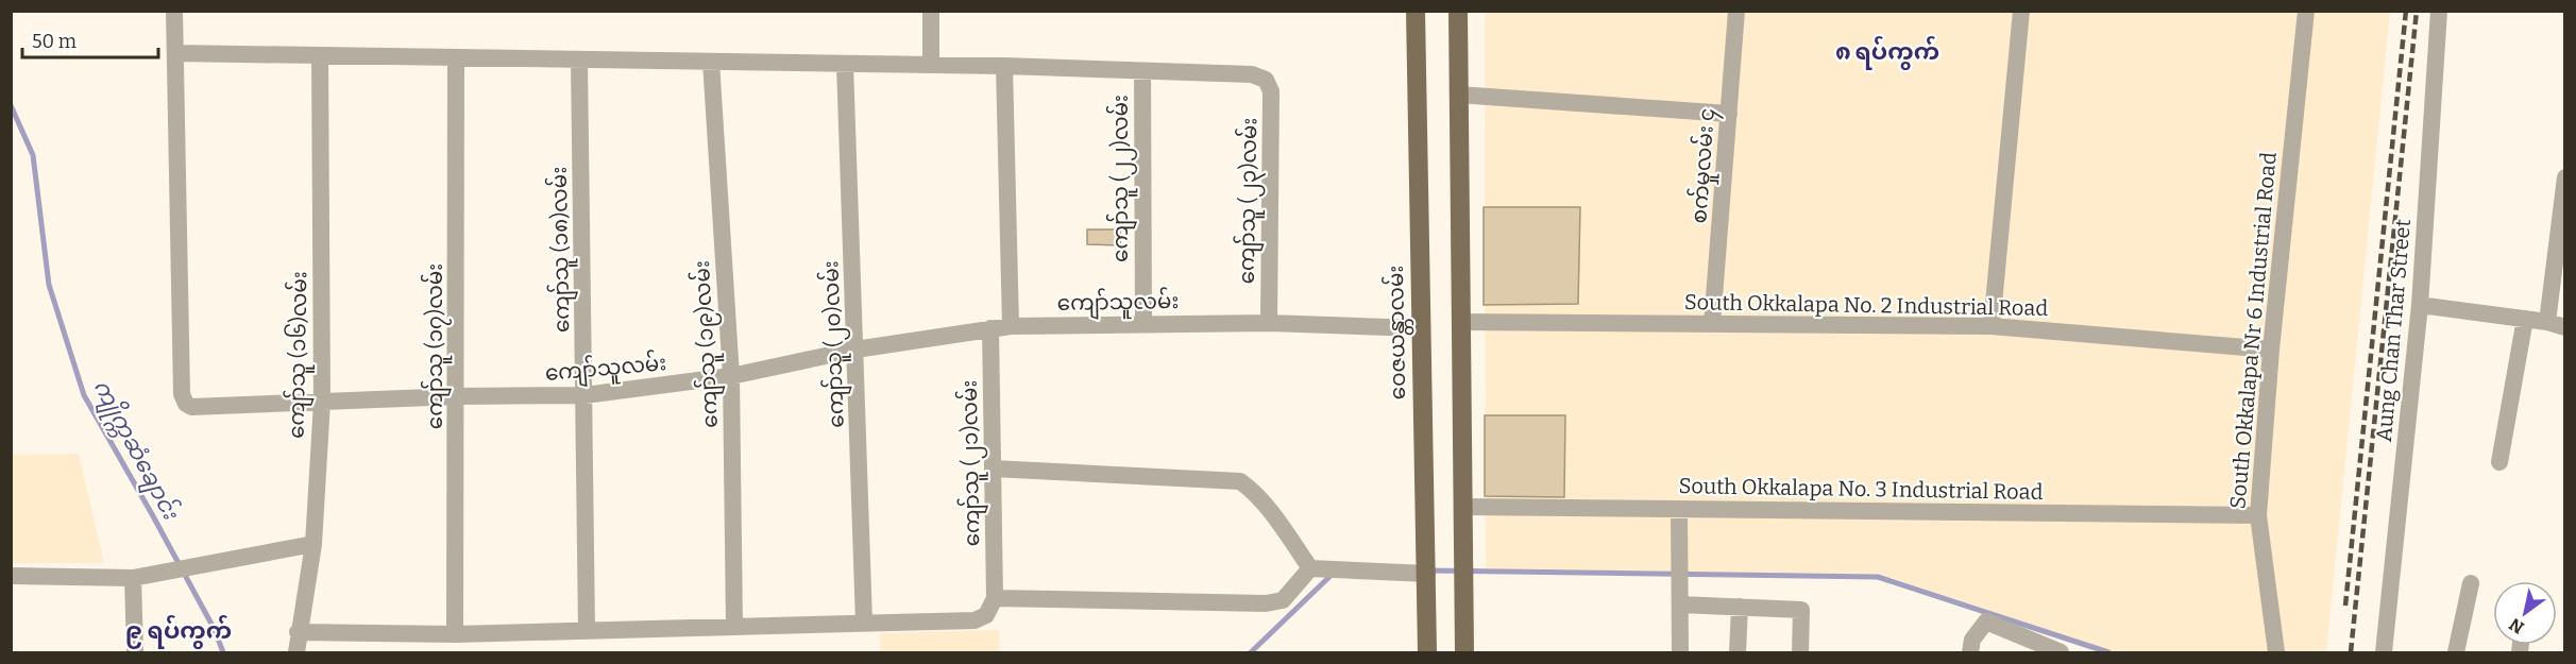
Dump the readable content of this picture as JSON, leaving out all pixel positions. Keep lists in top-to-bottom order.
{
  "streets": {
    "main road": ["ဝေဇယန္တာလမ်း"],
    "street": [
      "စက်မှုလမ်း ၄",
      "ကျော်သူ (၂၂)လမ်း",
      "ကျော်သူ (၂၃)လမ်း",
      "ကျော်သူ (၁၈)လမ်း",
      "ကျော်သူလမ်း",
      "South Okkalapa No. 2 Industrial Road",
      "South Okkalapa Nr 6 Industrial Road",
      "Aung Chan Thar Street",
      "ကျော်သူ (၁၉)လမ်း",
      "ကျော်သူ (၂၀)လမ်း",
      "ကျော်သူ (၁၇)လမ်း",
      "ကျော်သူ (၁၆)လမ်း",
      "ကျော်သူ (၂၁)လမ်း",
      "South Okkalapa No. 3 Industrial Road"
    ]
  },
  "crossings": [
    ["စက်မှုလမ်း ၄", "South Okkalapa No. 2 Industrial Road"],
    ["ကျော်သူ (၂၂)လမ်း", "ကျော်သူ (၂၃)လမ်း"],
    ["ကျော်သူ (၂၂)လမ်း", "ကျော်သူလမ်း"],
    ["ကျော်သူ (၂၃)လမ်း", "ကျော်သူလမ်း"],
    ["ကျော်သူ (၁၈)လမ်း", "ကျော်သူလမ်း"],
    ["ကျော်သူလမ်း", "ဝေဇယန္တာလမ်း"],
    ["ကျော်သူလမ်း", "ကျော်သူ (၁၉)လမ်း"],
    ["ကျော်သူလမ်း", "ကျော်သူ (၂၀)လမ်း"],
    ["ကျော်သူလမ်း", "ကျော်သူ (၁၇)လမ်း"],
    ["ကျော်သူလမ်း", "ကျော်သူ (၁၆)လမ်း"],
    ["ကျော်သူလမ်း", "ကျော်သူ (၂၁)လမ်း"],
    ["South Okkalapa No. 2 Industrial Road", "South Okkalapa Nr 6 Industrial Road"],
    ["South Okkalapa Nr 6 Industrial Road", "South Okkalapa No. 3 Industrial Road"]
  ],
  "districts": ["၈ ရပ်ကွက်", "၉ ရပ်ကွက်"],
  "water": ["ကျိုက္ကဆံချောင်း"],
  "scale_bar": "50 m",
  "north": "bottom left"
}
